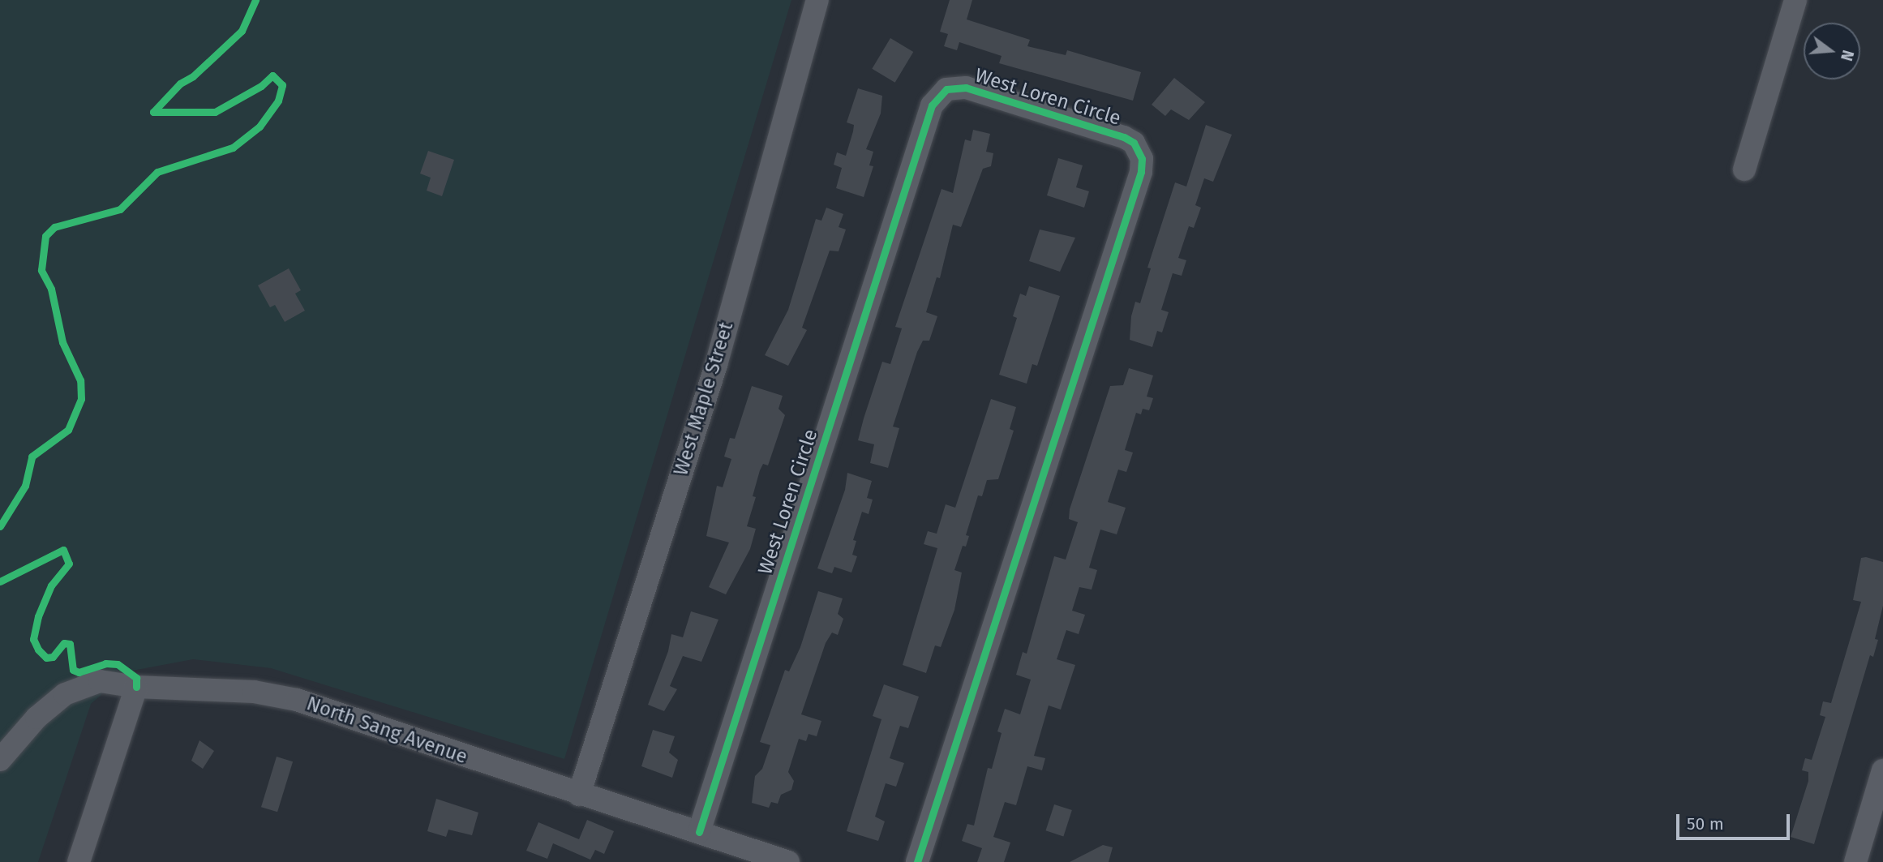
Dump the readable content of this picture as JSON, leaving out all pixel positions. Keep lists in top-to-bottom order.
{
  "streets": {
    "street": ["West Loren Circle", "West Maple Street", "North Sang Avenue"]
  },
  "crossings": [
    ["West Loren Circle", "North Sang Avenue"],
    ["West Maple Street", "North Sang Avenue"]
  ],
  "scale_bar": "50 m",
  "north": "right"
}
